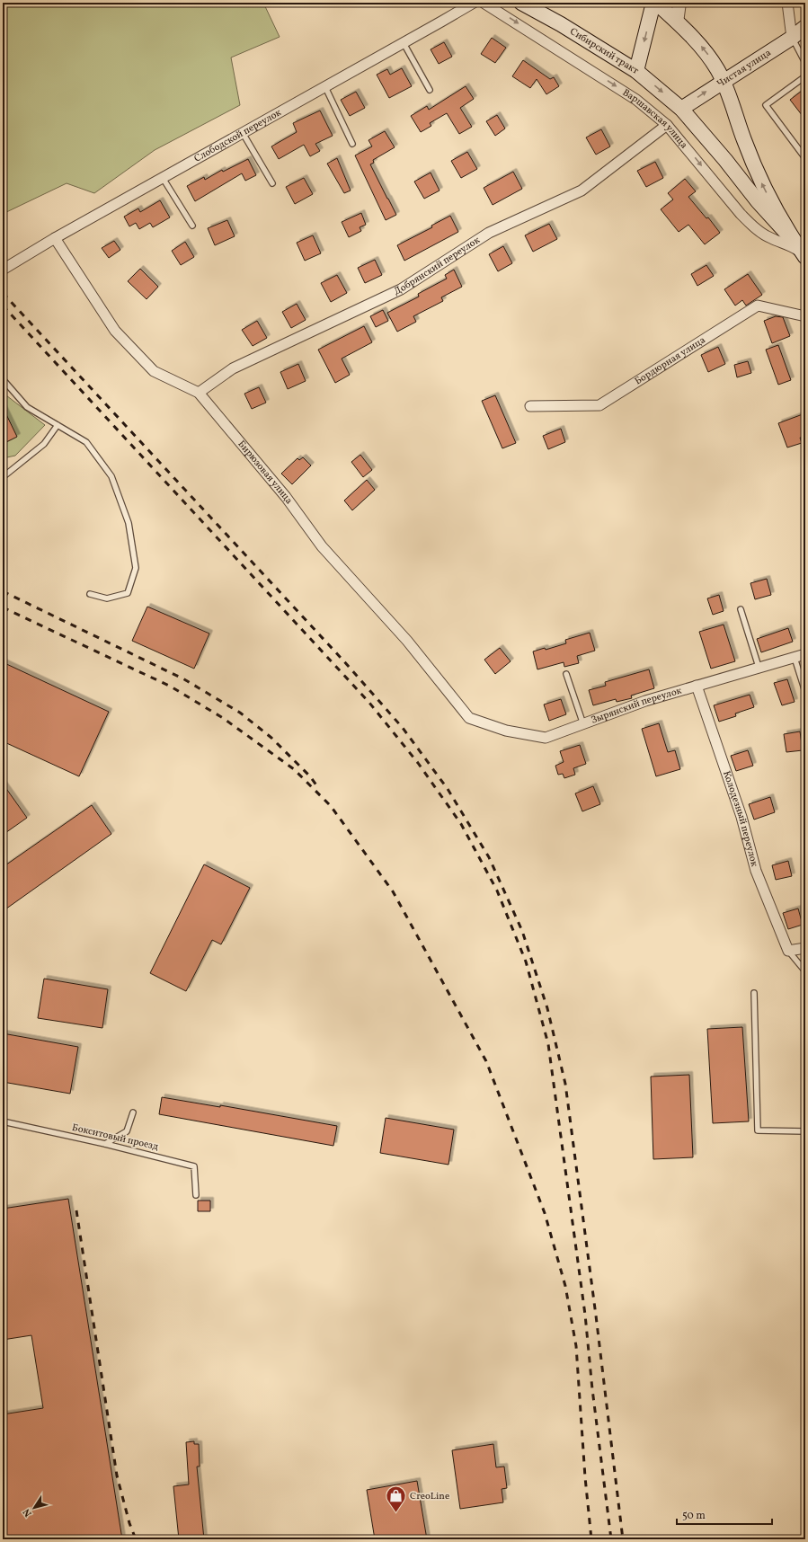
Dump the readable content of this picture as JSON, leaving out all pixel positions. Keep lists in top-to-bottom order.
{
  "streets": {
    "main road": ["Сибирский тракт", "Чистая улица", "Варшавская улица"],
    "street": [
      "Слободской переулок",
      "Добрянский переулок",
      "Бордюрная улица",
      "Бирюзовая улица",
      "Зырянский переулок",
      "Колодезный переулок"
    ],
    "lane": ["Бокситовый проезд"]
  },
  "crossings": [
    ["Сибирский тракт", "Чистая улица"],
    ["Сибирский тракт", "Варшавская улица"],
    ["Чистая улица", "Варшавская улица"],
    ["Варшавская улица", "Добрянский переулок"],
    ["Слободской переулок", "Бирюзовая улица"],
    ["Добрянский переулок", "Бирюзовая улица"],
    ["Бирюзовая улица", "Зырянский переулок"],
    ["Зырянский переулок", "Колодезный переулок"]
  ],
  "places": {
    "shop": ["CreoLine"]
  },
  "scale_bar": "50 m",
  "north": "bottom left"
}
